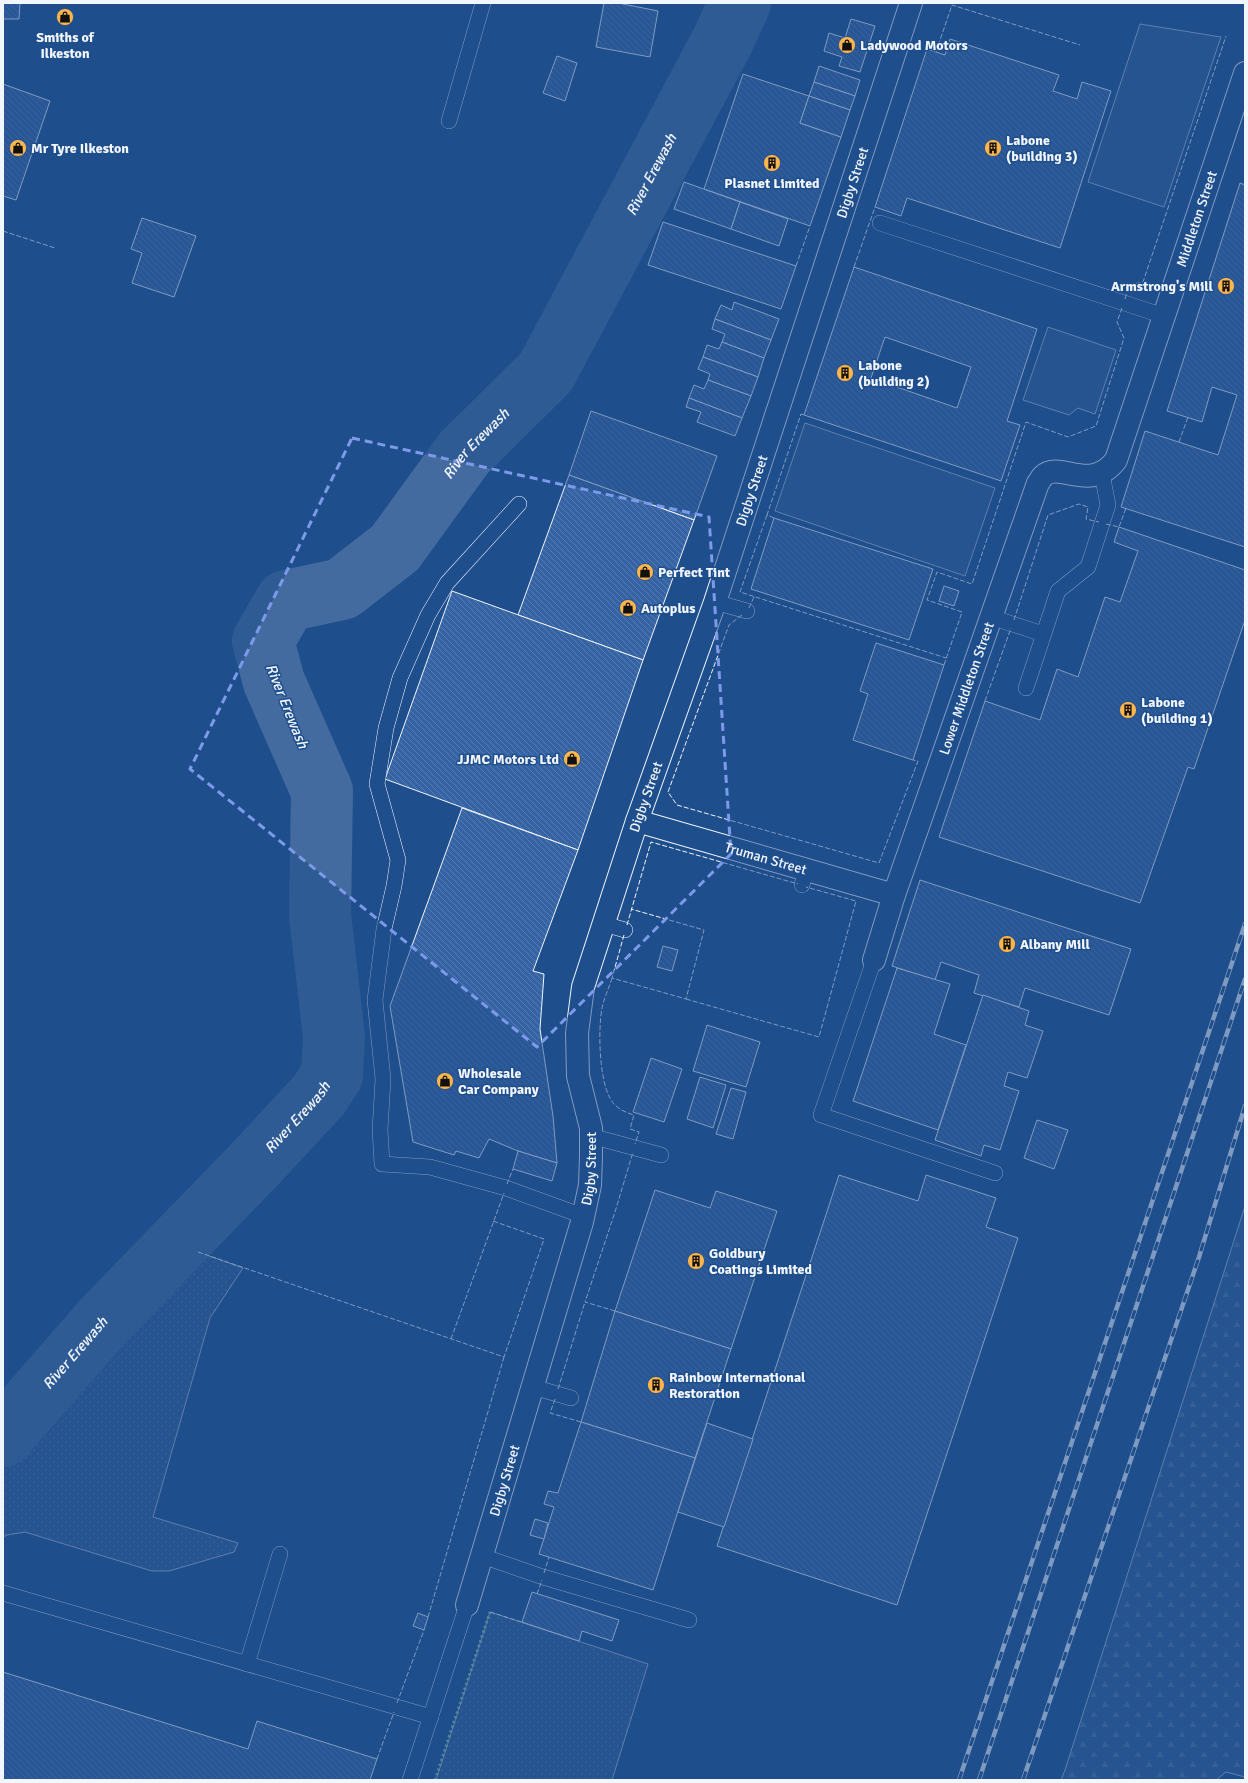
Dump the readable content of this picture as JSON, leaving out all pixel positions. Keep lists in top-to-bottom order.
{
  "streets": {
    "street": [
      "Digby Street",
      "Middleton Street",
      "Lower Middleton Street",
      "Truman Street"
    ]
  },
  "crossings": [
    ["Digby Street", "Truman Street"],
    ["Middleton Street", "Lower Middleton Street"],
    ["Lower Middleton Street", "Truman Street"]
  ],
  "water": ["River Erewash"],
  "places": {
    "shop": [
      "Smiths of Ilkeston",
      "Ladywood Motors",
      "Mr Tyre Ilkeston",
      "Perfect Tint",
      "Autoplus",
      "JJMC Motors Ltd",
      "Wholesale Car Company"
    ],
    "building": [
      "Labone (building 3)",
      "Plasnet Limited",
      "Armstrong's Mill",
      "Labone (building 2)",
      "Labone (building 1)",
      "Albany Mill",
      "Goldbury Coatings Limited",
      "Rainbow International Restoration"
    ]
  }
}
